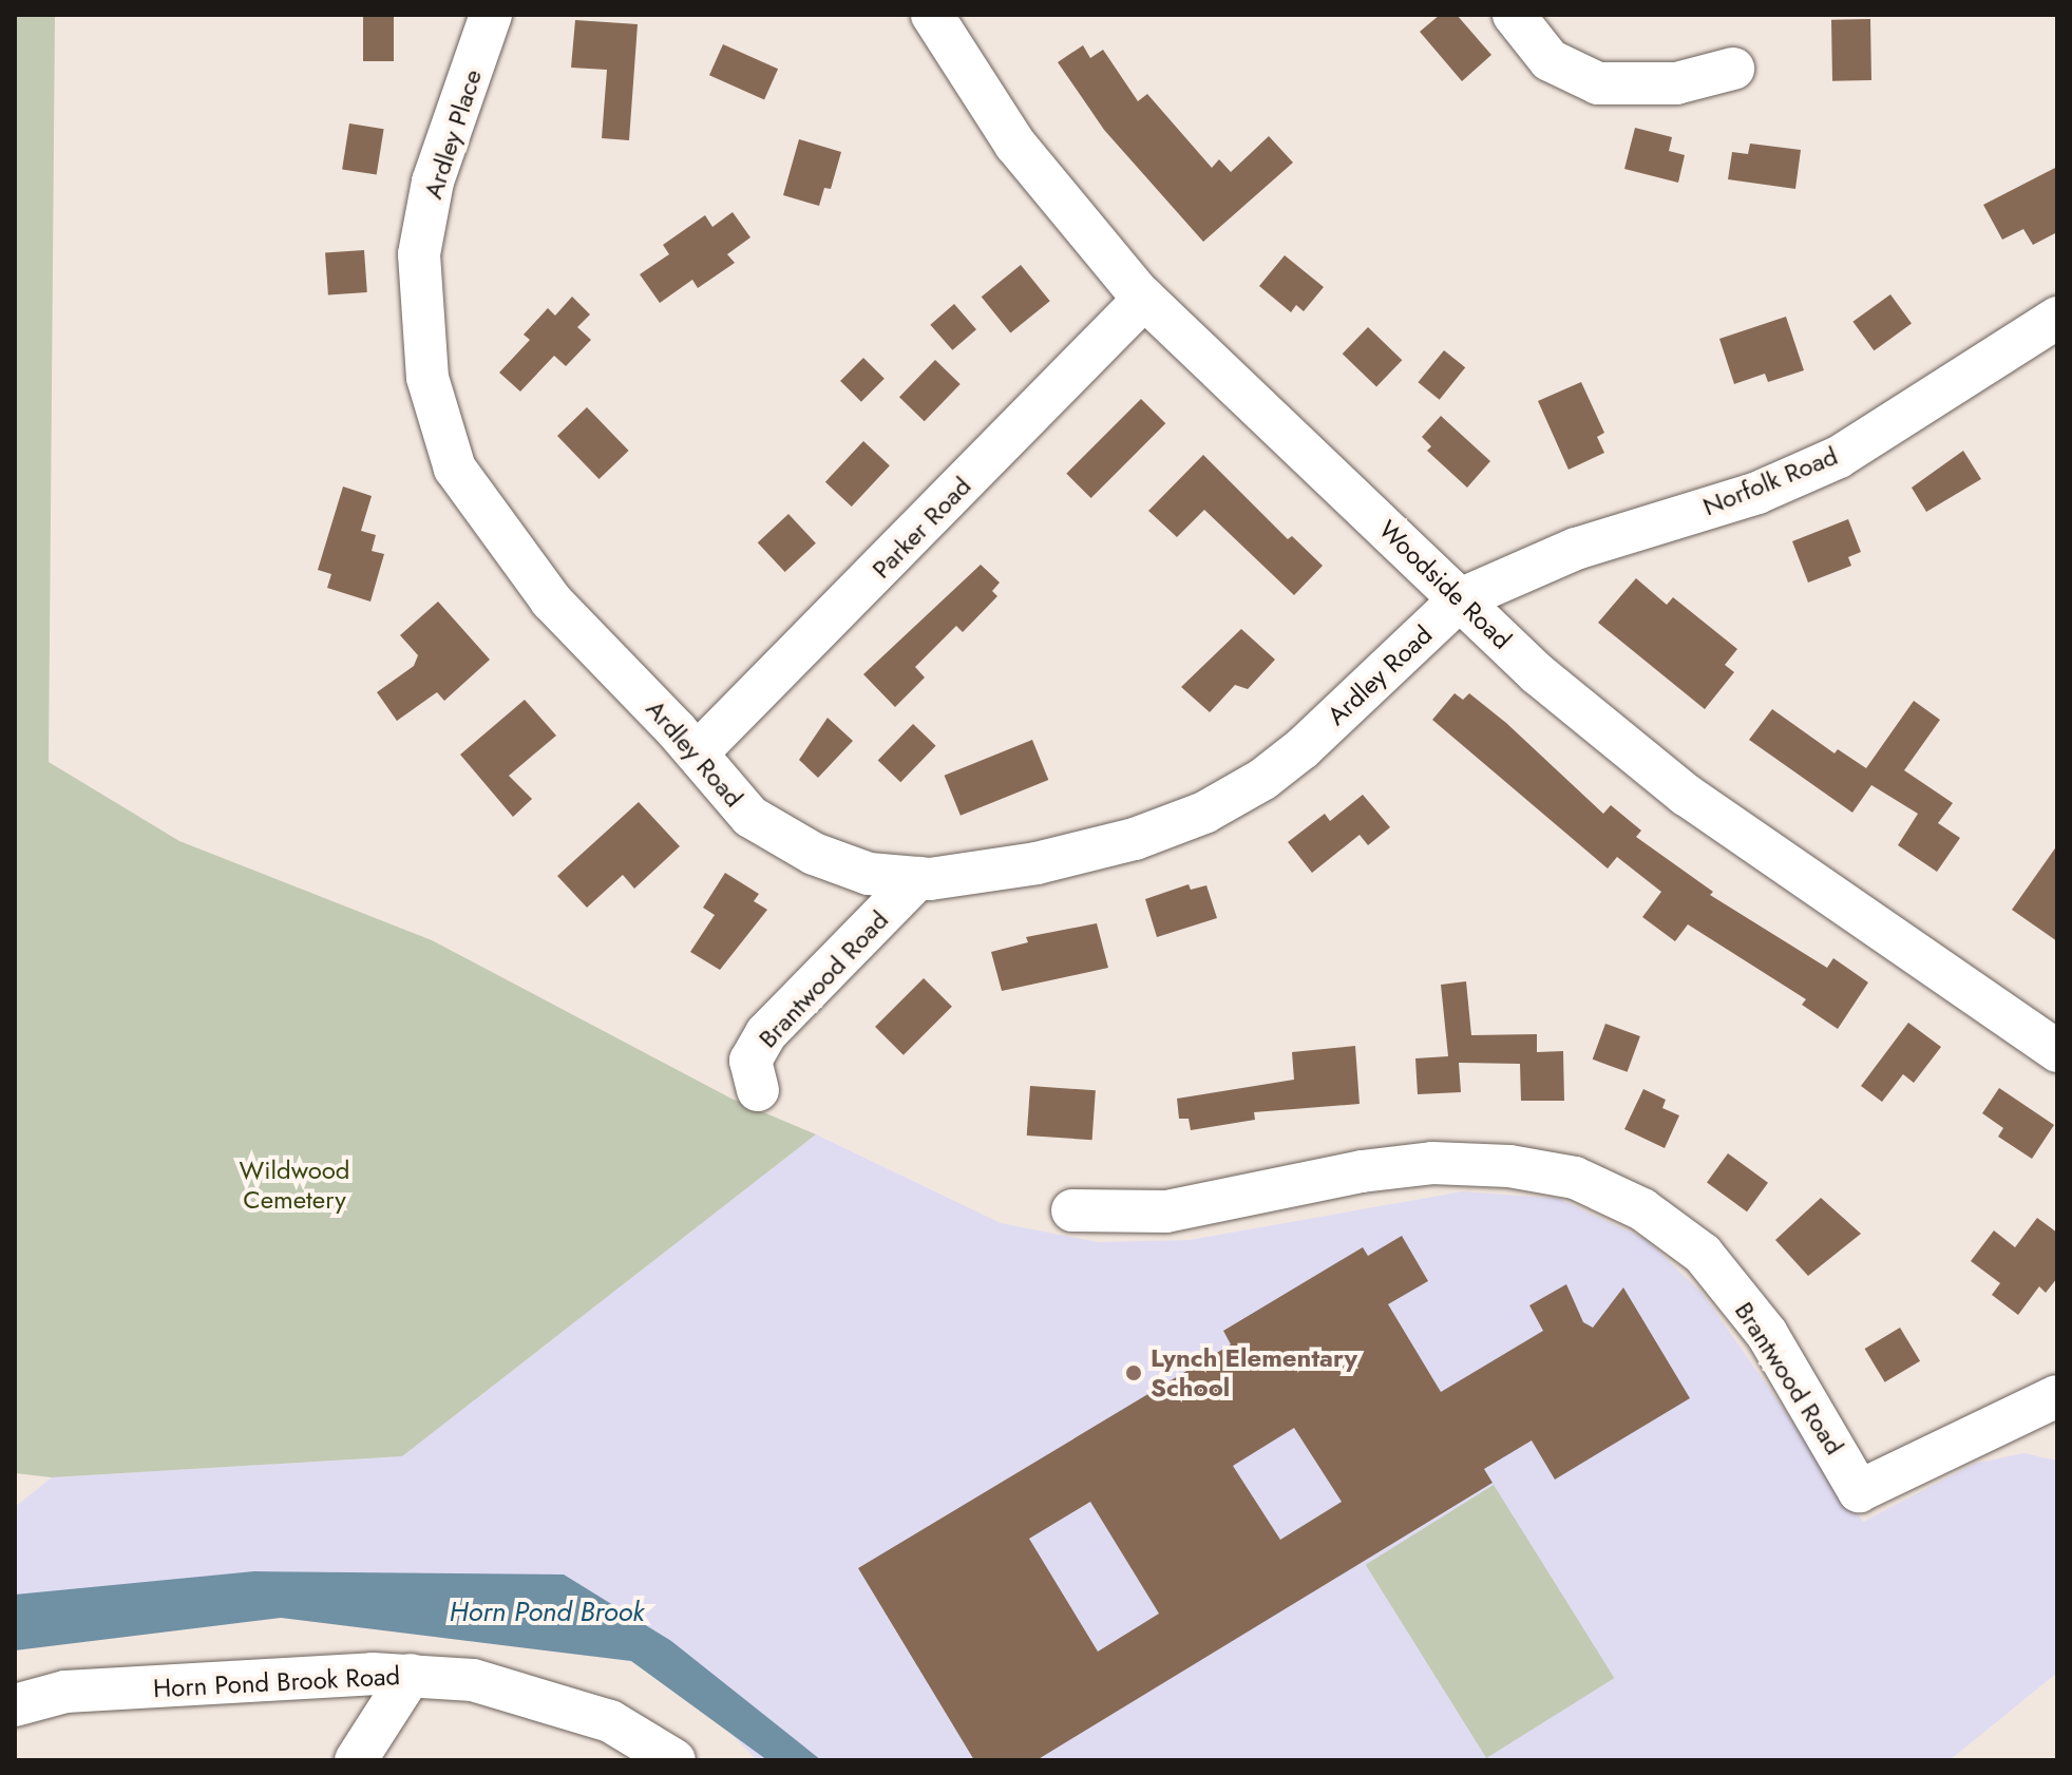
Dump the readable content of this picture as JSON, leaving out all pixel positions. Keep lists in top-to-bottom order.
{
  "streets": {
    "street": [
      "Ardley Place",
      "Norfolk Road",
      "Parker Road",
      "Woodside Road",
      "Ardley Road",
      "Brantwood Road",
      "Horn Pond Brook Road"
    ]
  },
  "crossings": [
    ["Ardley Place", "Ardley Road"],
    ["Norfolk Road", "Woodside Road"],
    ["Norfolk Road", "Ardley Road"],
    ["Parker Road", "Woodside Road"],
    ["Parker Road", "Ardley Road"],
    ["Woodside Road", "Ardley Road"],
    ["Ardley Road", "Brantwood Road"]
  ],
  "water": ["Horn Pond Brook"],
  "parks": ["Wildwood Cemetery"],
  "places": ["Lynch Elementary School"]
}
